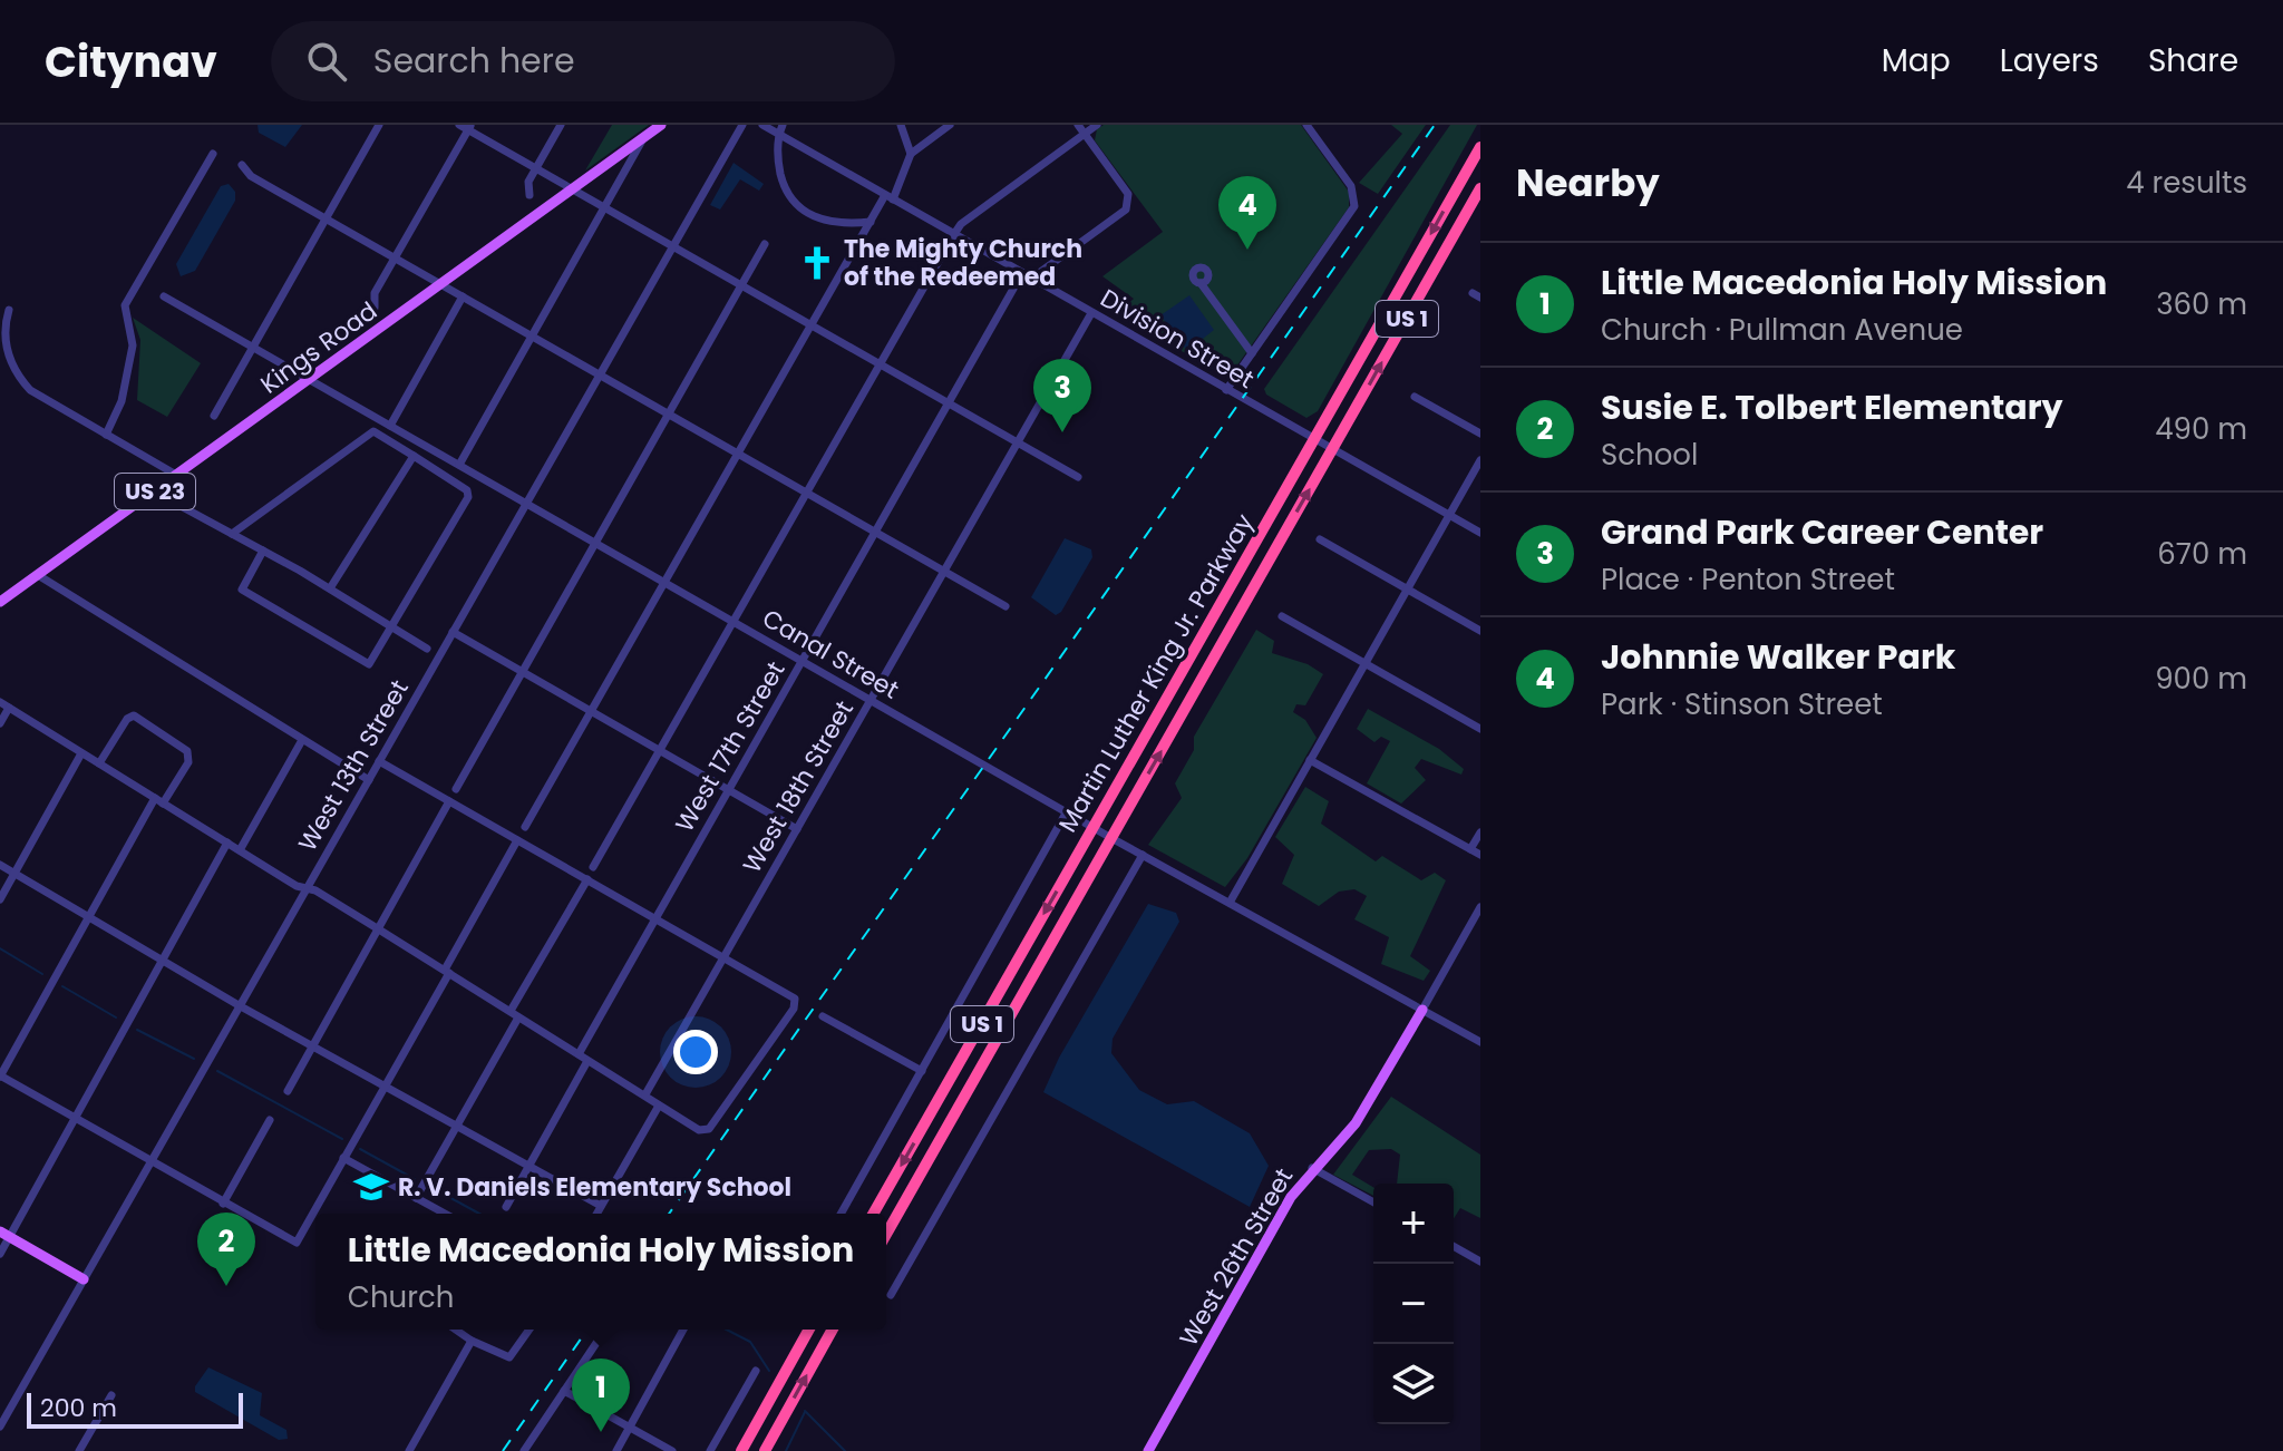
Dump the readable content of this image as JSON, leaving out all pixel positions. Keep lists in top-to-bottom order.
{
  "streets": {
    "highway": ["US 1", "Martin Luther King Jr. Parkway"],
    "main road": ["Kings Road", "US 23", "West 26th Street"],
    "street": [
      "Division Street",
      "Canal Street",
      "West 17th Street",
      "West 13th Street",
      "West 18th Street"
    ]
  },
  "crossings": [
    ["Division Street", "Martin Luther King Jr. Parkway"],
    ["Division Street", "West 17th Street"],
    ["Division Street", "West 18th Street"],
    ["Kings Road", "Canal Street"],
    ["Canal Street", "Martin Luther King Jr. Parkway"],
    ["Canal Street", "West 17th Street"],
    ["Canal Street", "West 13th Street"],
    ["Canal Street", "West 18th Street"],
    ["Canal Street", "West 26th Street"]
  ],
  "places": {
    "church": ["The Mighty Church of the Redeemed"],
    "school or university": ["R. V. Daniels Elementary School"]
  },
  "scale_bar": "200 m",
  "page": {
    "header": "Citynav",
    "search": "Search here",
    "nav": ["Map", "Layers", "Share"],
    "heading": ["Nearby", "4 results"],
    "pins": [
      "4",
      "3",
      "2",
      "1"
    ],
    "list": [
      {
        "mark": "1",
        "name": "Little Macedonia Holy Mission",
        "note": "Church · Pullman Avenue",
        "value": "360 m"
      },
      {
        "mark": "2",
        "name": "Susie E. Tolbert Elementary",
        "note": "School",
        "value": "490 m"
      },
      {
        "mark": "3",
        "name": "Grand Park Career Center",
        "note": "Place · Penton Street",
        "value": "670 m"
      },
      {
        "mark": "4",
        "name": "Johnnie Walker Park",
        "note": "Park · Stinson Street",
        "value": "900 m"
      }
    ],
    "map_buttons": ["+", "−"],
    "popup": ["Little Macedonia Holy Mission", "Church"],
    "scale": "200 m"
  }
}
